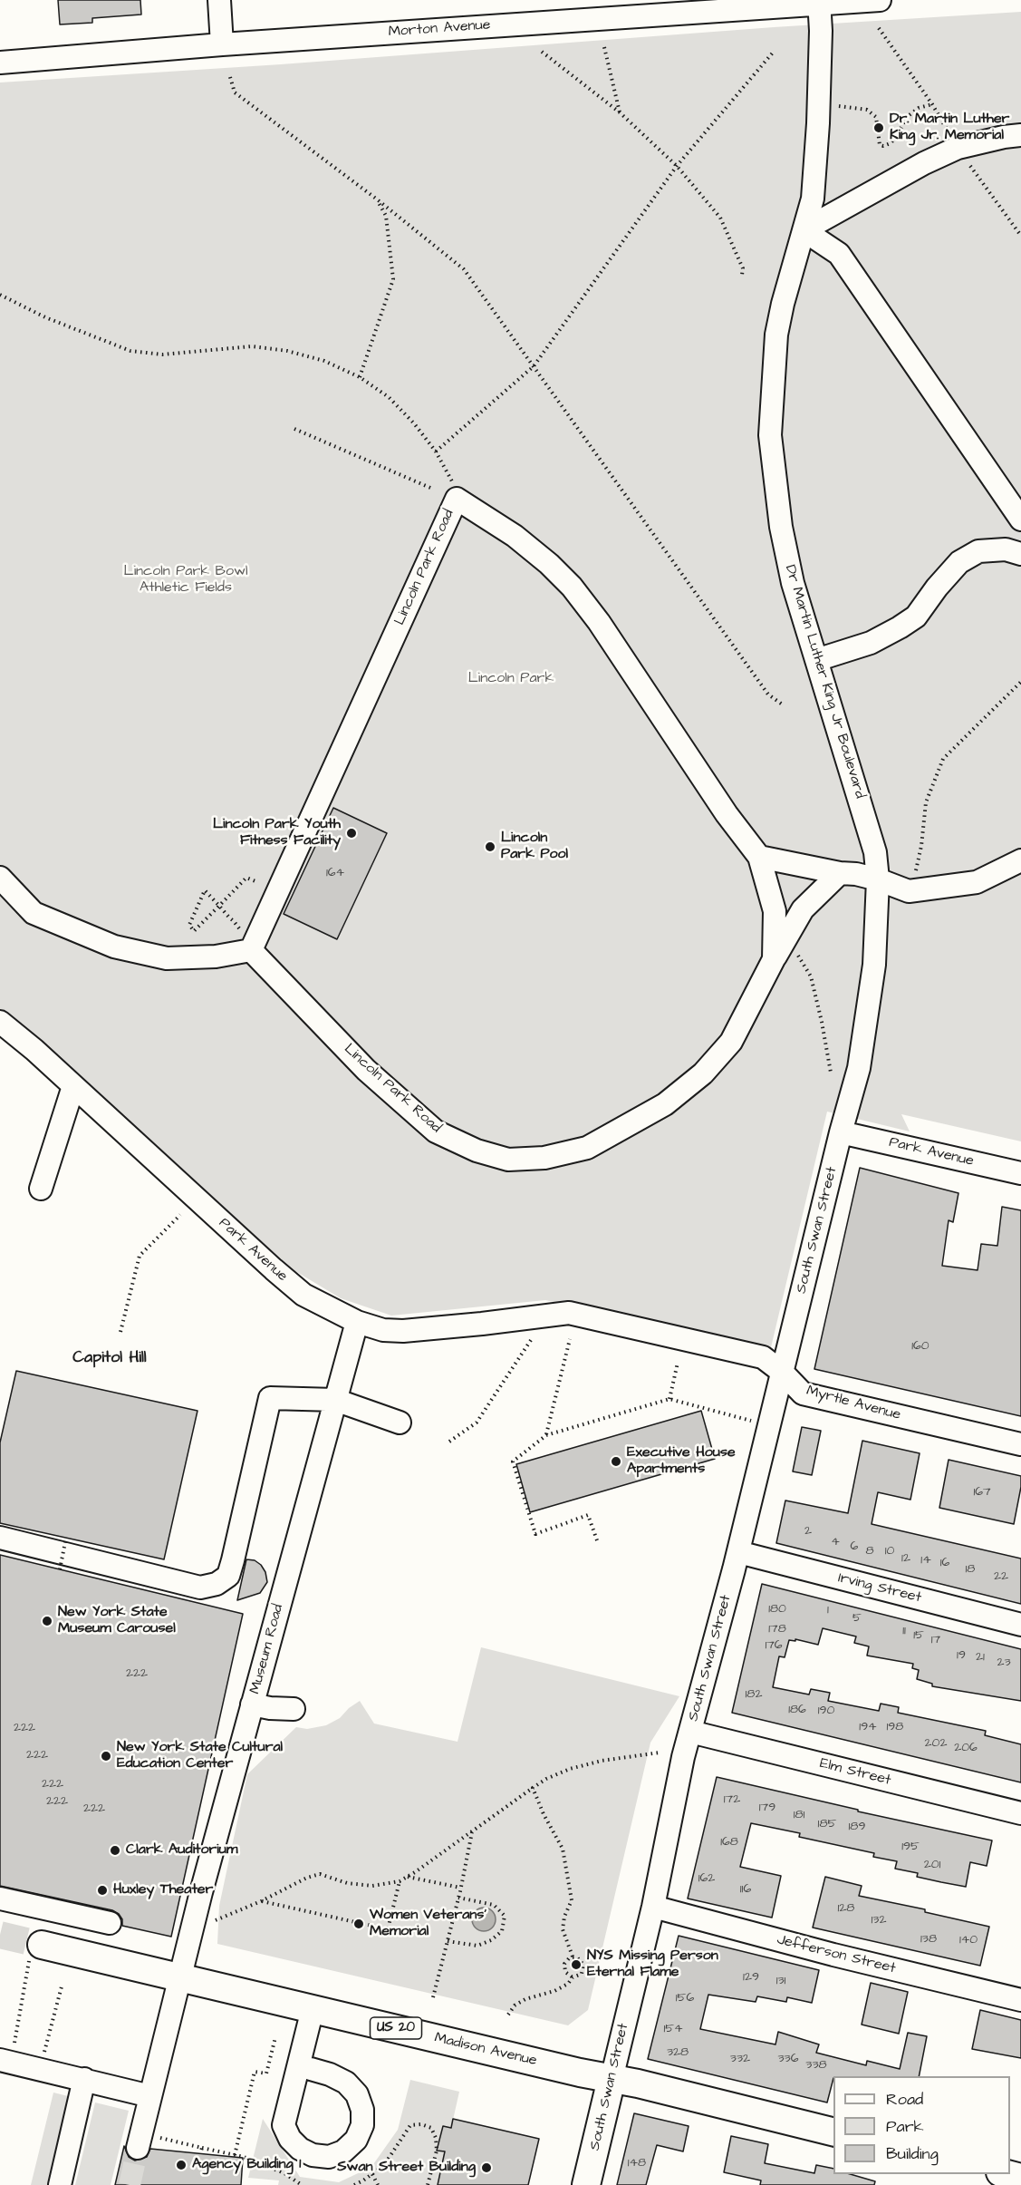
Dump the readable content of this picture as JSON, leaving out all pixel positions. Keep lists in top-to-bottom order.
{
  "streets": {
    "main road": ["South Swan Street", "US 20", "Madison Avenue"],
    "street": [
      "Morton Avenue",
      "Lincoln Park Road",
      "Dr Martin Luther King Jr Boulevard",
      "Park Avenue",
      "Myrtle Avenue",
      "Irving Street",
      "Museum Road",
      "Elm Street",
      "Jefferson Street"
    ]
  },
  "crossings": [
    ["Morton Avenue", "Dr Martin Luther King Jr Boulevard"],
    ["Dr Martin Luther King Jr Boulevard", "Park Avenue"],
    ["Dr Martin Luther King Jr Boulevard", "South Swan Street"],
    ["Park Avenue", "South Swan Street"],
    ["Park Avenue", "Myrtle Avenue"],
    ["Park Avenue", "Museum Road"],
    ["South Swan Street", "Myrtle Avenue"],
    ["South Swan Street", "Irving Street"],
    ["South Swan Street", "Elm Street"],
    ["South Swan Street", "Jefferson Street"],
    ["South Swan Street", "Madison Avenue"],
    ["Museum Road", "Madison Avenue"]
  ],
  "districts": ["Capitol Hill"],
  "parks": ["Lincoln Park Bowl Athletic Fields", "Lincoln Park"],
  "places": [
    "Dr. Martin Luther King Jr. Memorial",
    "Lincoln Park Youth Fitness Facility",
    "Lincoln Park Pool",
    "Executive House Apartments",
    "New York State Museum Carousel",
    "New York State Cultural Education Center",
    "Clark Auditorium",
    "Huxley Theater",
    "Women Veterans' Memorial",
    "NYS Missing Person Eternal Flame",
    "Agency Building 1",
    "Swan Street Building"
  ],
  "house_numbers": [
    "164",
    "160",
    "167",
    "2",
    "4",
    "6",
    "8",
    "10",
    "12",
    "14",
    "16",
    "18",
    "22",
    "180",
    "1",
    "5",
    "178",
    "11",
    "15",
    "17",
    "176",
    "19",
    "21",
    "23",
    "222",
    "182",
    "186",
    "190",
    "194",
    "198",
    "222",
    "202",
    "206",
    "222",
    "222",
    "172",
    "222",
    "179",
    "222",
    "181",
    "185",
    "189",
    "168",
    "195",
    "201",
    "162",
    "116",
    "128",
    "132",
    "138",
    "140",
    "129",
    "131",
    "156",
    "154",
    "328",
    "332",
    "336",
    "338",
    "148"
  ],
  "legend": ["Road", "Park", "Building"]
}
